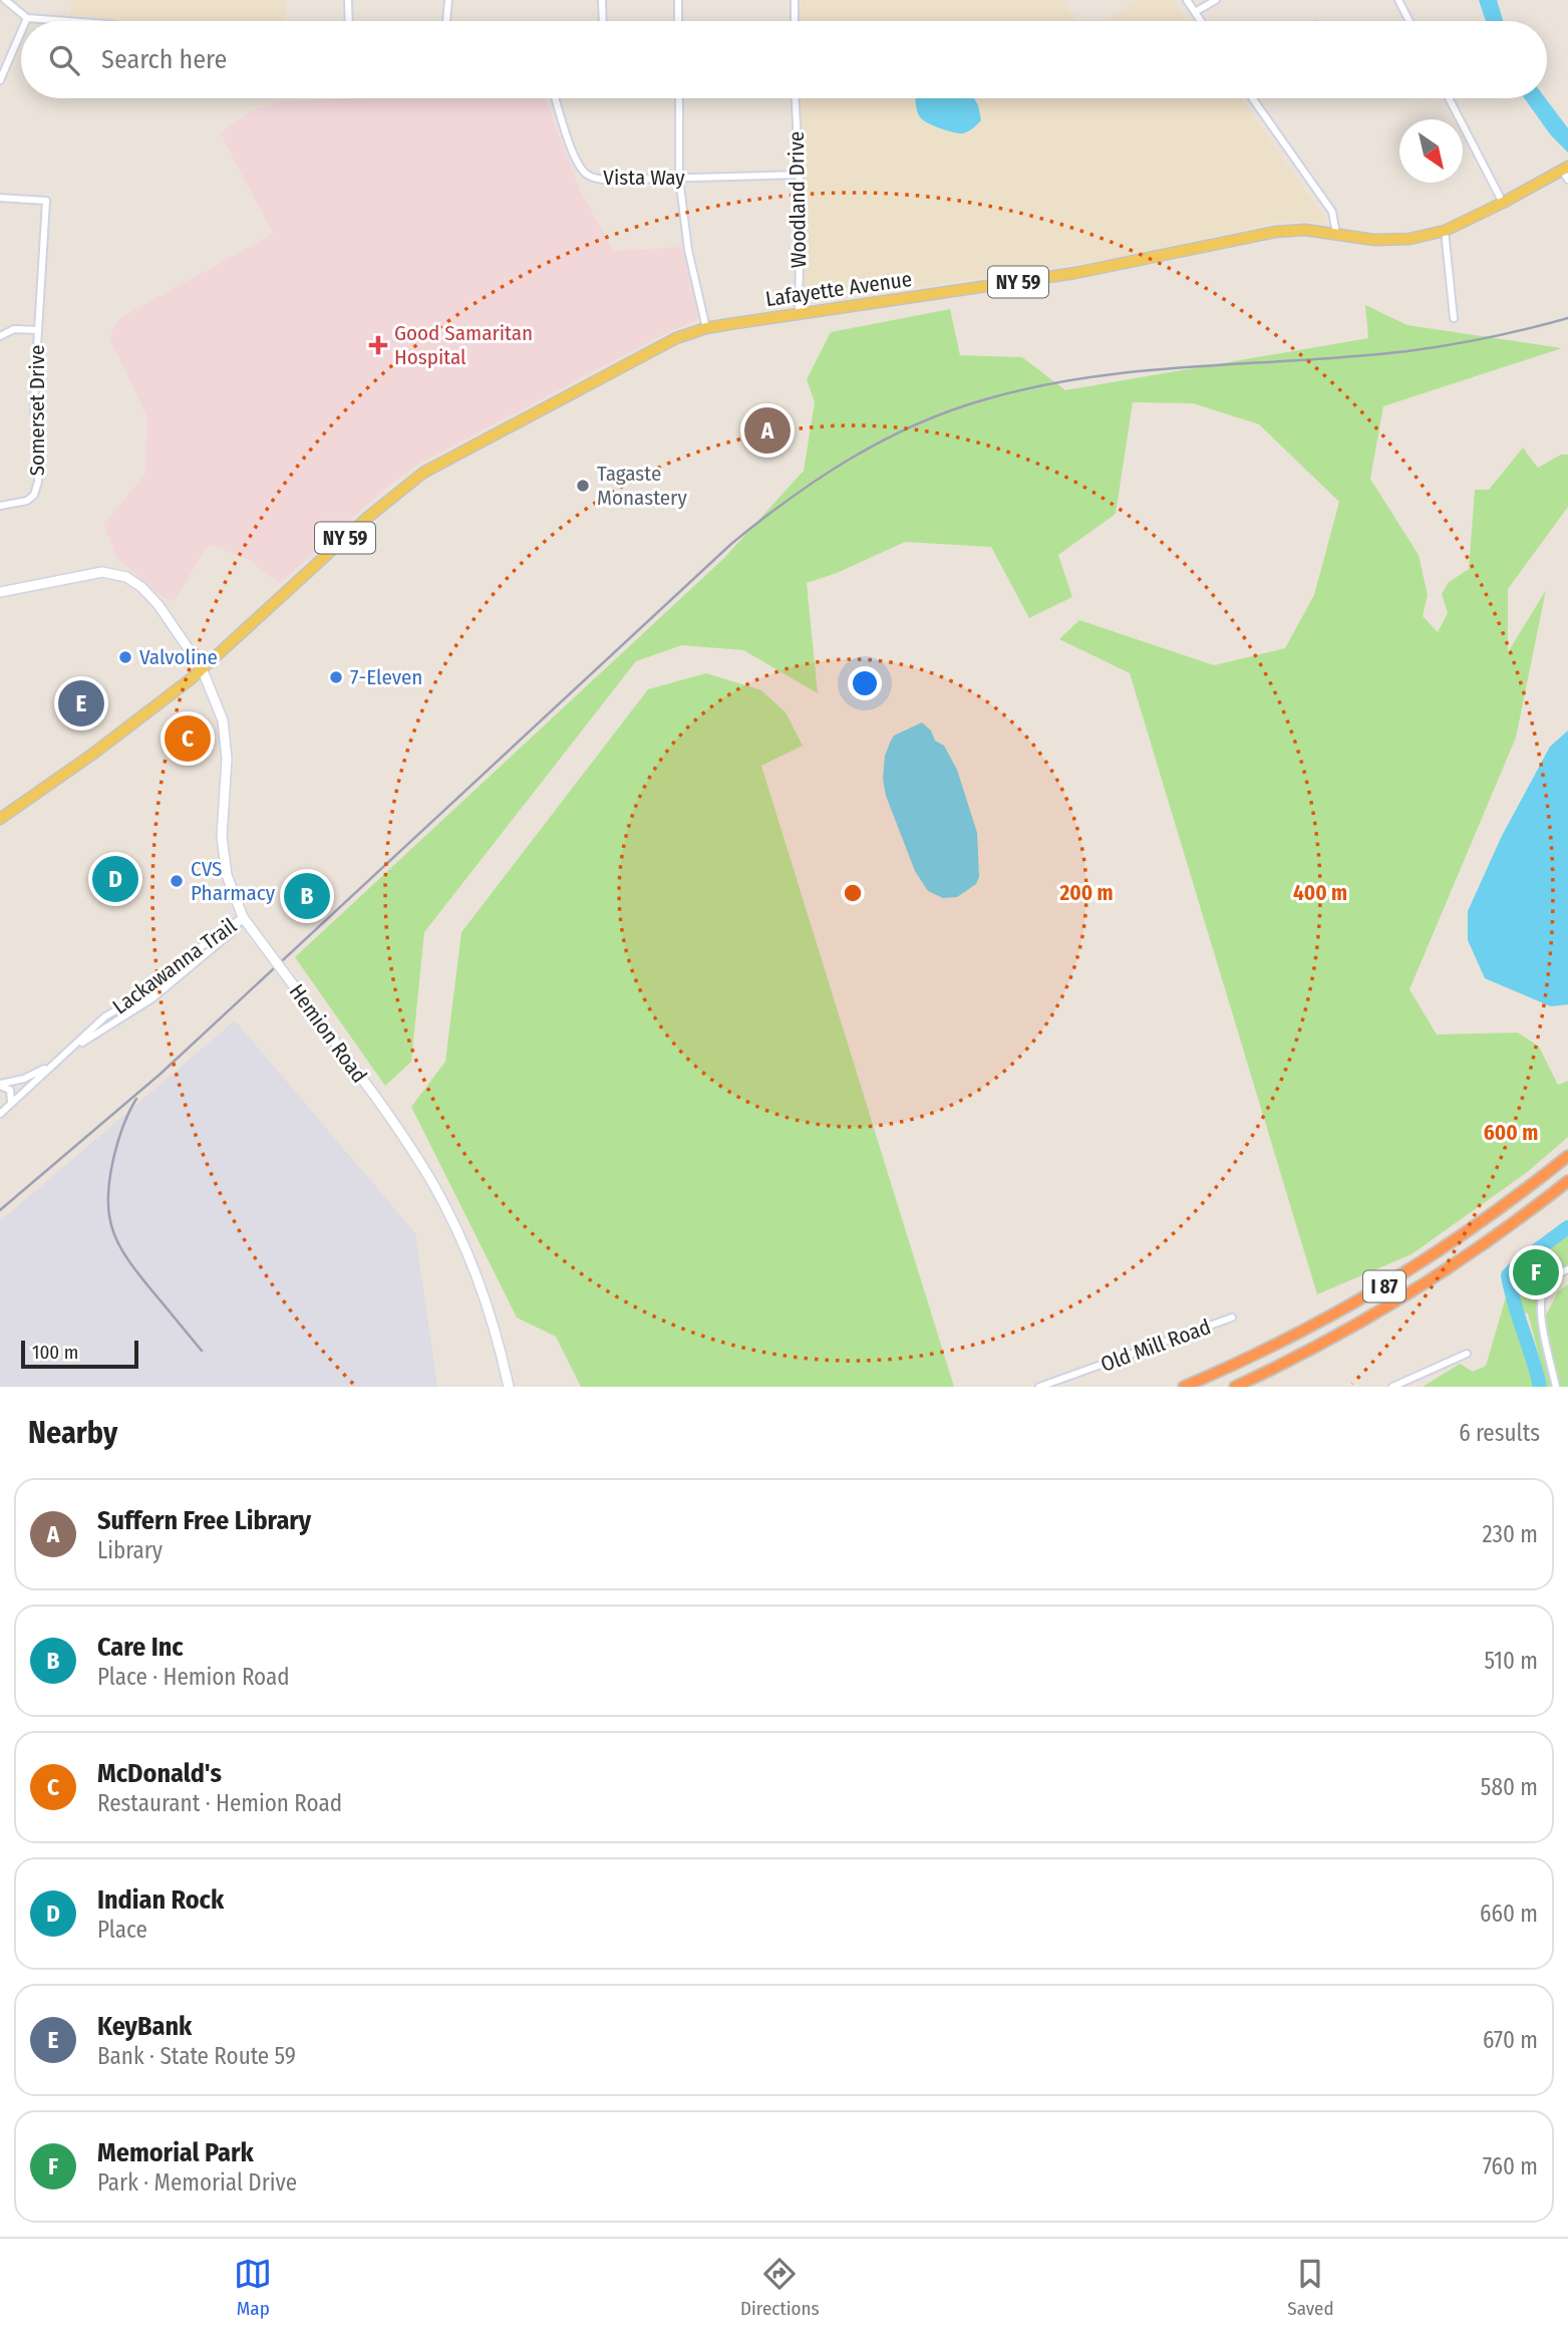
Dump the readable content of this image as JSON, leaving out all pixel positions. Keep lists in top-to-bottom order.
{
  "streets": {
    "highway": ["I 87"],
    "main road": ["NY 59", "Lafayette Avenue"],
    "street": [
      "Vista Way",
      "Woodland Drive",
      "Somerset Drive",
      "Lackawanna Trail",
      "Hemion Road",
      "Old Mill Road"
    ]
  },
  "crossings": [
    ["Vista Way", "Woodland Drive"],
    ["Woodland Drive", "Lafayette Avenue"],
    ["NY 59", "Lafayette Avenue"],
    ["NY 59", "Hemion Road"],
    ["Lafayette Avenue", "Hemion Road"],
    ["Lackawanna Trail", "Hemion Road"]
  ],
  "places": {
    "health": ["Good Samaritan Hospital"],
    "other": [
      "Tagaste Monastery",
      "Valvoline",
      "7-Eleven",
      "CVS Pharmacy"
    ]
  },
  "scale_bar": "100 m",
  "north": "bottom right",
  "page": {
    "search": "Search here",
    "pins": [
      "A",
      "E",
      "C",
      "D",
      "B",
      "F"
    ],
    "scale": "100 m",
    "heading": ["Nearby", "6 results"],
    "list": [
      {
        "mark": "A",
        "name": "Suffern Free Library",
        "note": "Library",
        "value": "230 m"
      },
      {
        "mark": "B",
        "name": "Care Inc",
        "note": "Place · Hemion Road",
        "value": "510 m"
      },
      {
        "mark": "C",
        "name": "McDonald's",
        "note": "Restaurant · Hemion Road",
        "value": "580 m"
      },
      {
        "mark": "D",
        "name": "Indian Rock",
        "note": "Place",
        "value": "660 m"
      },
      {
        "mark": "E",
        "name": "KeyBank",
        "note": "Bank · State Route 59",
        "value": "670 m"
      },
      {
        "mark": "F",
        "name": "Memorial Park",
        "note": "Park · Memorial Drive",
        "value": "760 m"
      }
    ],
    "nav": ["Map", "Directions", "Saved"]
  },
  "rings": ["200 m", "400 m", "600 m"]
}
